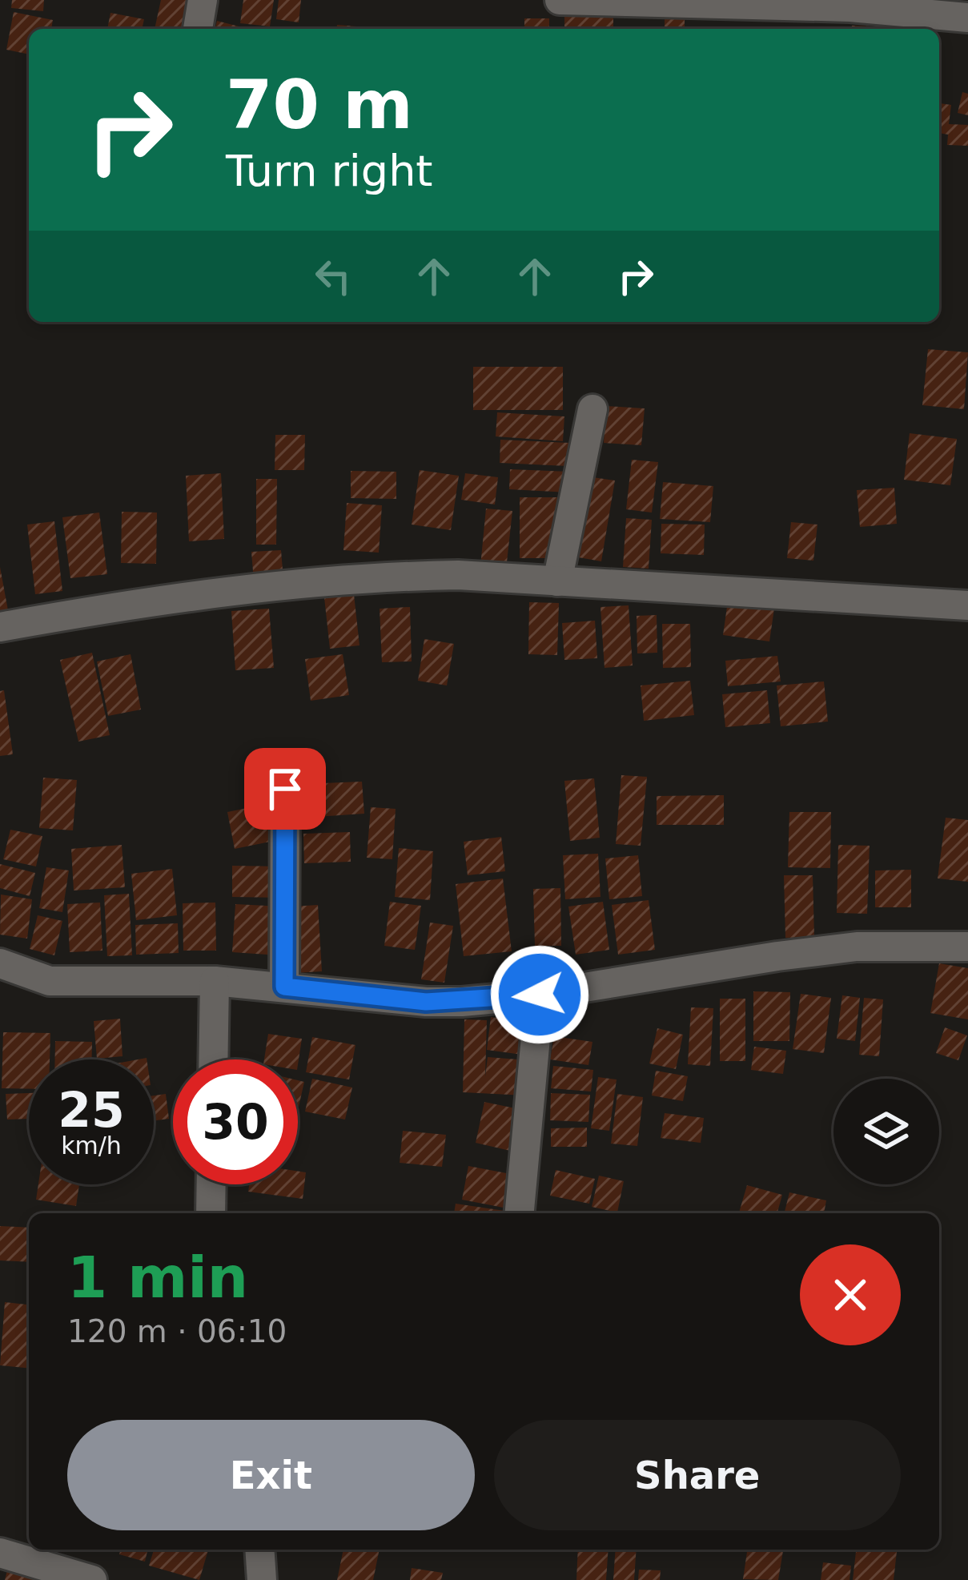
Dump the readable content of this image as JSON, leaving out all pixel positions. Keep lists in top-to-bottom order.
{
  "page": {
    "turn": ["70 m", "Turn right"],
    "speed": "25 km/h",
    "limit": "30",
    "heading": ["1 min", "120 m · 06:10"],
    "buttons": ["Exit", "Share"]
  }
}
